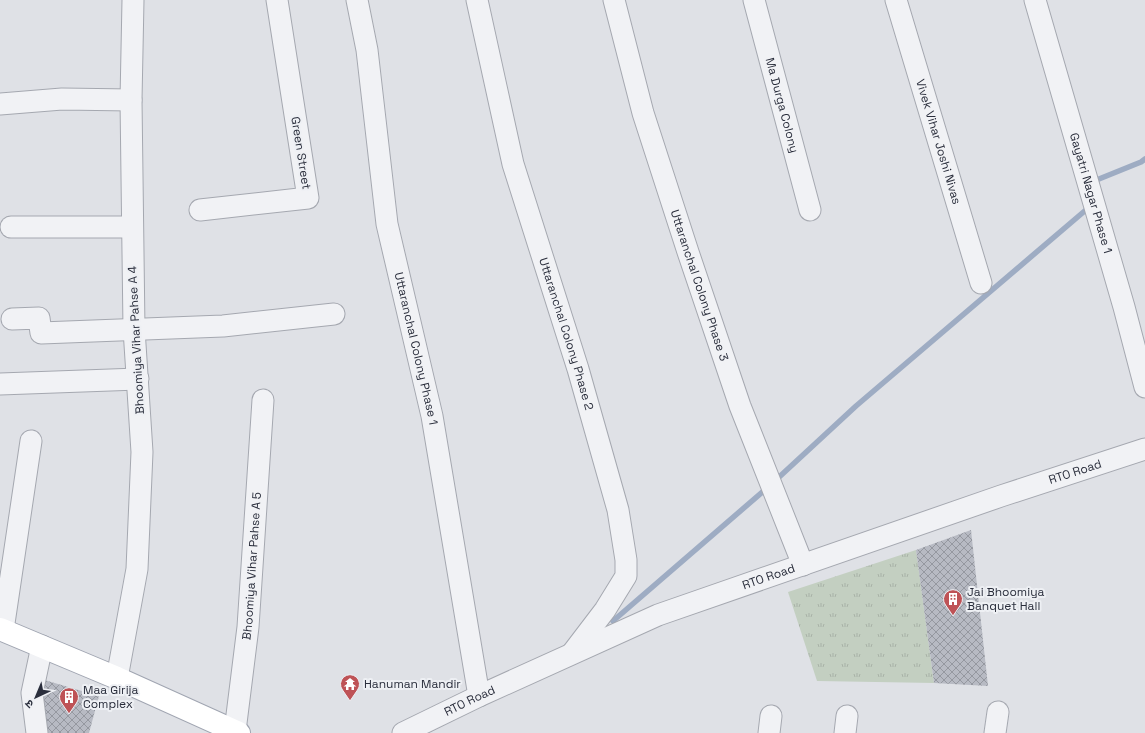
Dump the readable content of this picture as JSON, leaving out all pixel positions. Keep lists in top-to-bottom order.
{
  "streets": {
    "street": [
      "Ma Durga Colony",
      "Vivek Vihar Joshi Nivas",
      "Green Street",
      "Gayatri Nagar Phase 1",
      "Uttaranchal Colony Phase 3",
      "Uttaranchal Colony Phase 2",
      "Bhoomiya Vihar Pahse A 4",
      "Uttaranchal Colony Phase 1",
      "RTO Road",
      "Bhoomiya Vihar Pahse A 5"
    ]
  },
  "crossings": [
    ["Uttaranchal Colony Phase 3", "RTO Road"],
    ["Uttaranchal Colony Phase 2", "RTO Road"],
    ["Uttaranchal Colony Phase 1", "RTO Road"]
  ],
  "places": {
    "building": ["Jai Bhoomiya Banquet Hall", "Maa Girija Complex"],
    "temple": ["Hanuman Mandir"]
  },
  "north": "bottom left"
}
